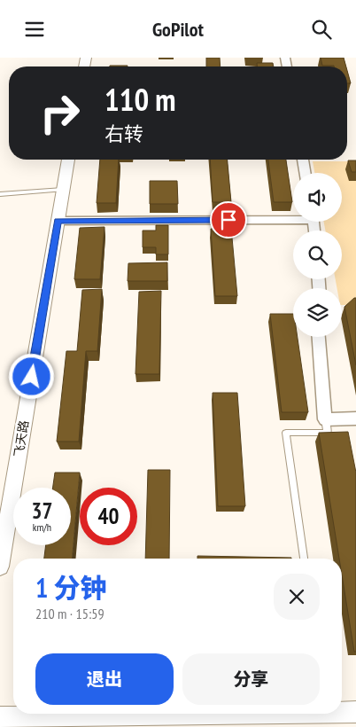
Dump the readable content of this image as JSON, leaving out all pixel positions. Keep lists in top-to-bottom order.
{
  "streets": {
    "street": ["飞天路"]
  },
  "page": {
    "header": "GoPilot",
    "turn": ["110 m", "右转"],
    "speed": "37 km/h",
    "limit": "40",
    "heading": ["1 分钟", "210 m · 15:59"],
    "buttons": ["退出", "分享"]
  }
}
